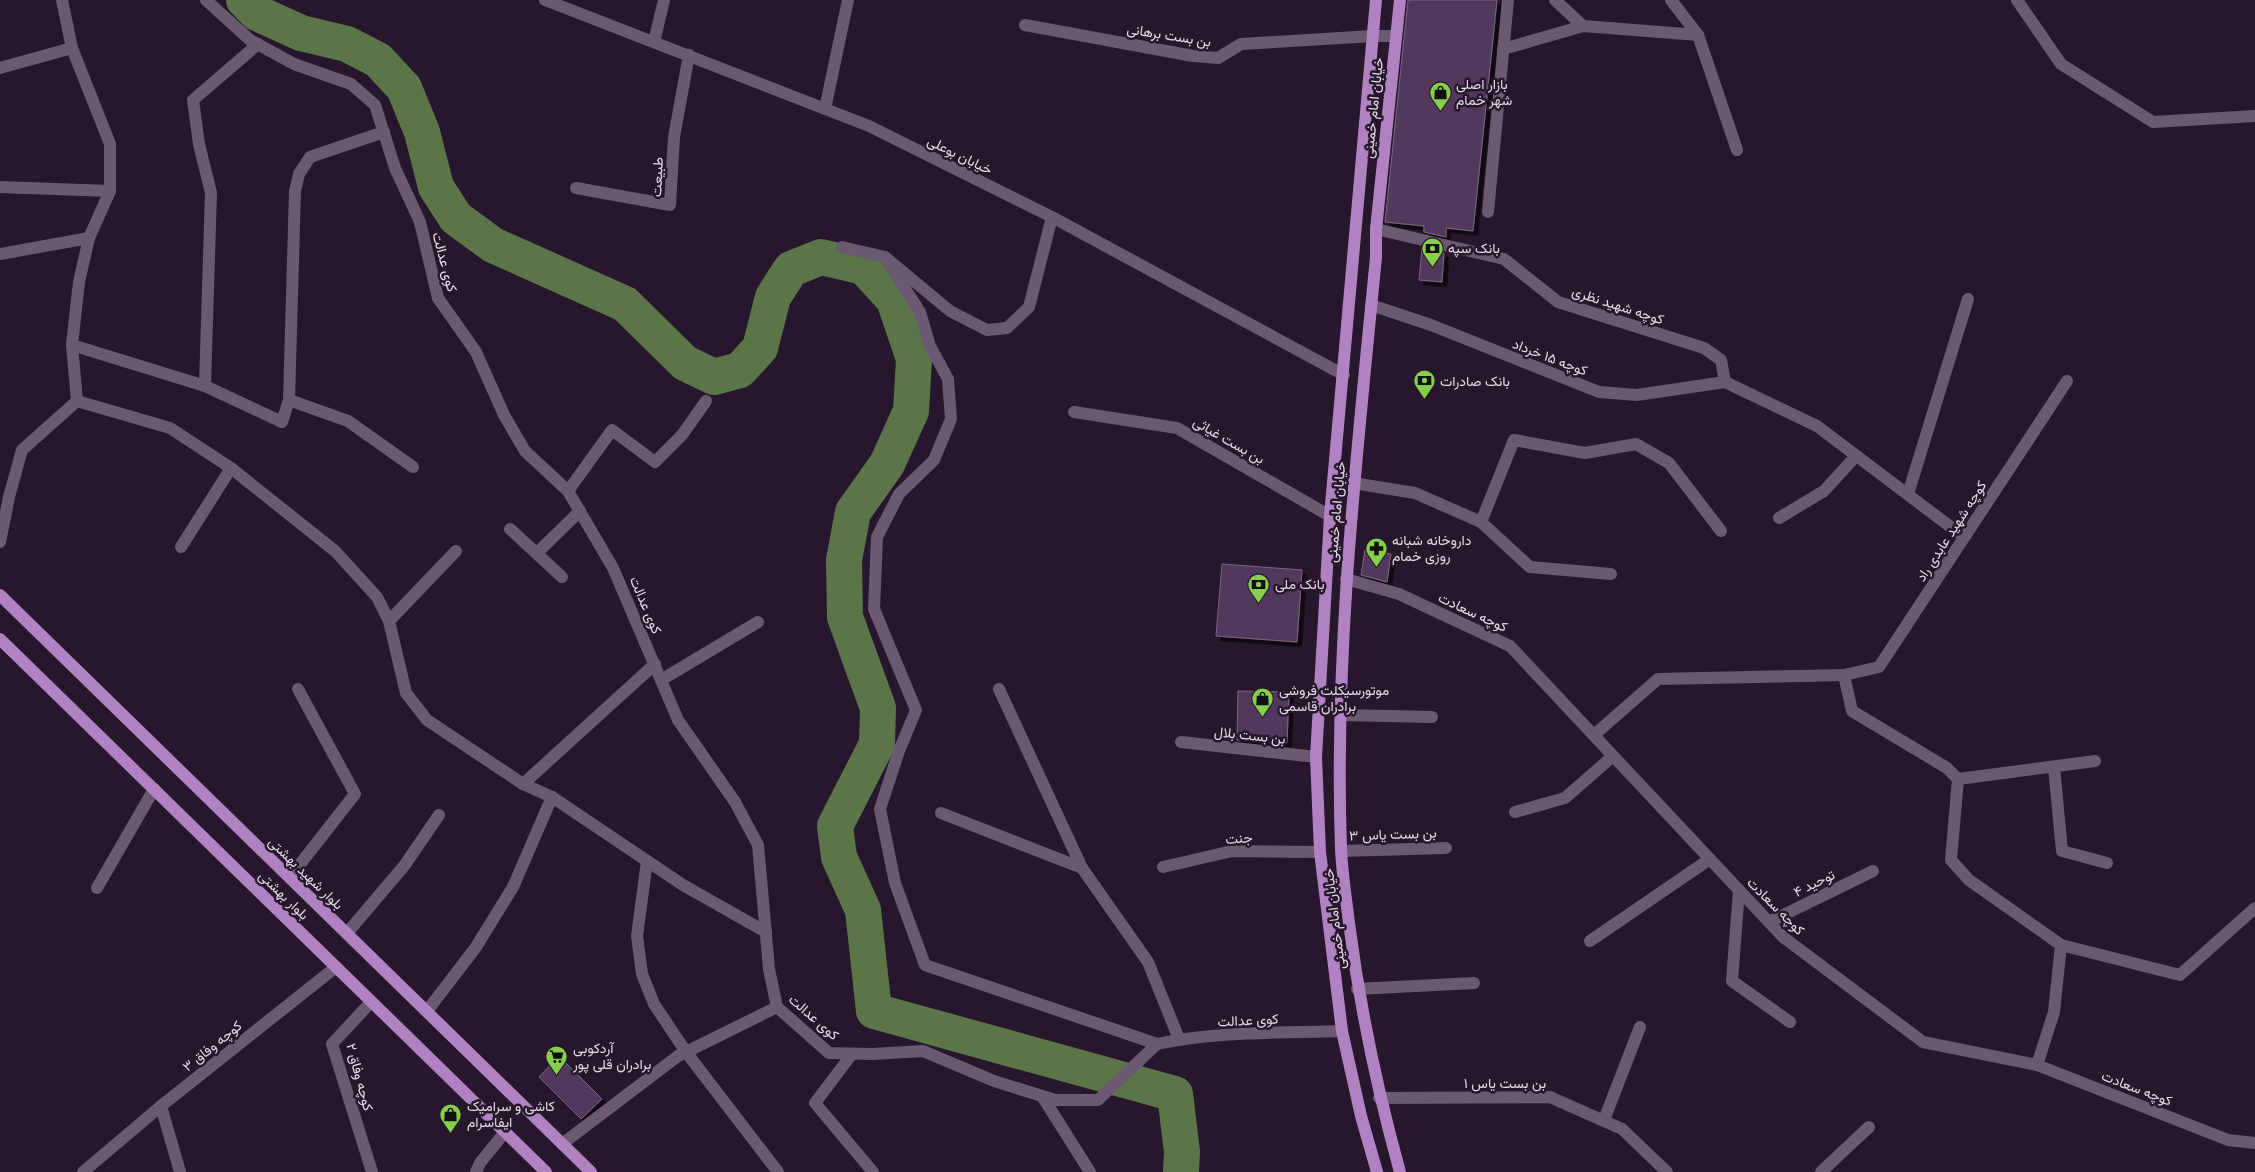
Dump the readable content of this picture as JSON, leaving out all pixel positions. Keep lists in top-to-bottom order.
{
  "streets": {
    "main road": ["خیابان امام خمینی", "بلوار شهید بهشتی", "بلوار بهشتی"],
    "street": [
      "بن بست برهانی",
      "خیابان بوعلی",
      "طبيعت",
      "کوی عدالت",
      "کوچه شهید نظری",
      "کوچه ۱۵ خرداد",
      "بن بست غیاثی",
      "کوچه شهید عابدی راد",
      "کوچه سعادت",
      "بن بست بلال",
      "بن بست یاس ۳",
      "جنت",
      "توحید ۴",
      "کوچه وفاق ۳",
      "کوچه وفاق ۲",
      "بن بست یاس ۱"
    ]
  },
  "crossings": [
    ["بن بست برهانی", "خیابان امام خمینی"],
    ["خیابان امام خمینی", "خیابان بوعلی"],
    ["خیابان امام خمینی", "کوی عدالت"],
    ["خیابان امام خمینی", "کوچه شهید نظری"],
    ["خیابان امام خمینی", "کوچه ۱۵ خرداد"],
    ["خیابان امام خمینی", "بن بست غیاثی"],
    ["خیابان امام خمینی", "کوچه سعادت"],
    ["خیابان امام خمینی", "بن بست بلال"],
    ["خیابان امام خمینی", "بن بست یاس ۳"],
    ["خیابان امام خمینی", "جنت"],
    ["خیابان امام خمینی", "بن بست یاس ۱"],
    ["خیابان بوعلی", "طبيعت"],
    ["کوچه شهید نظری", "کوچه ۱۵ خرداد"],
    ["کوچه شهید عابدی راد", "کوچه سعادت"],
    ["کوچه سعادت", "توحید ۴"],
    ["بلوار بهشتی", "کوچه وفاق ۳"],
    ["بلوار بهشتی", "کوچه وفاق ۲"]
  ],
  "places": {
    "shop": ["بازار اصلی شهر خمام", "موتورسیکلت فروشی برادران قاسمی", "کاشی و سرامیک ایفاسرام"],
    "bank": ["بانک سپه", "بانک صادرات", "بانک ملی"],
    "pharmacy": ["داروخانه شبانه روزی خمام"],
    "supermarket": ["آردکوبی برادران قلی پور"]
  }
}
